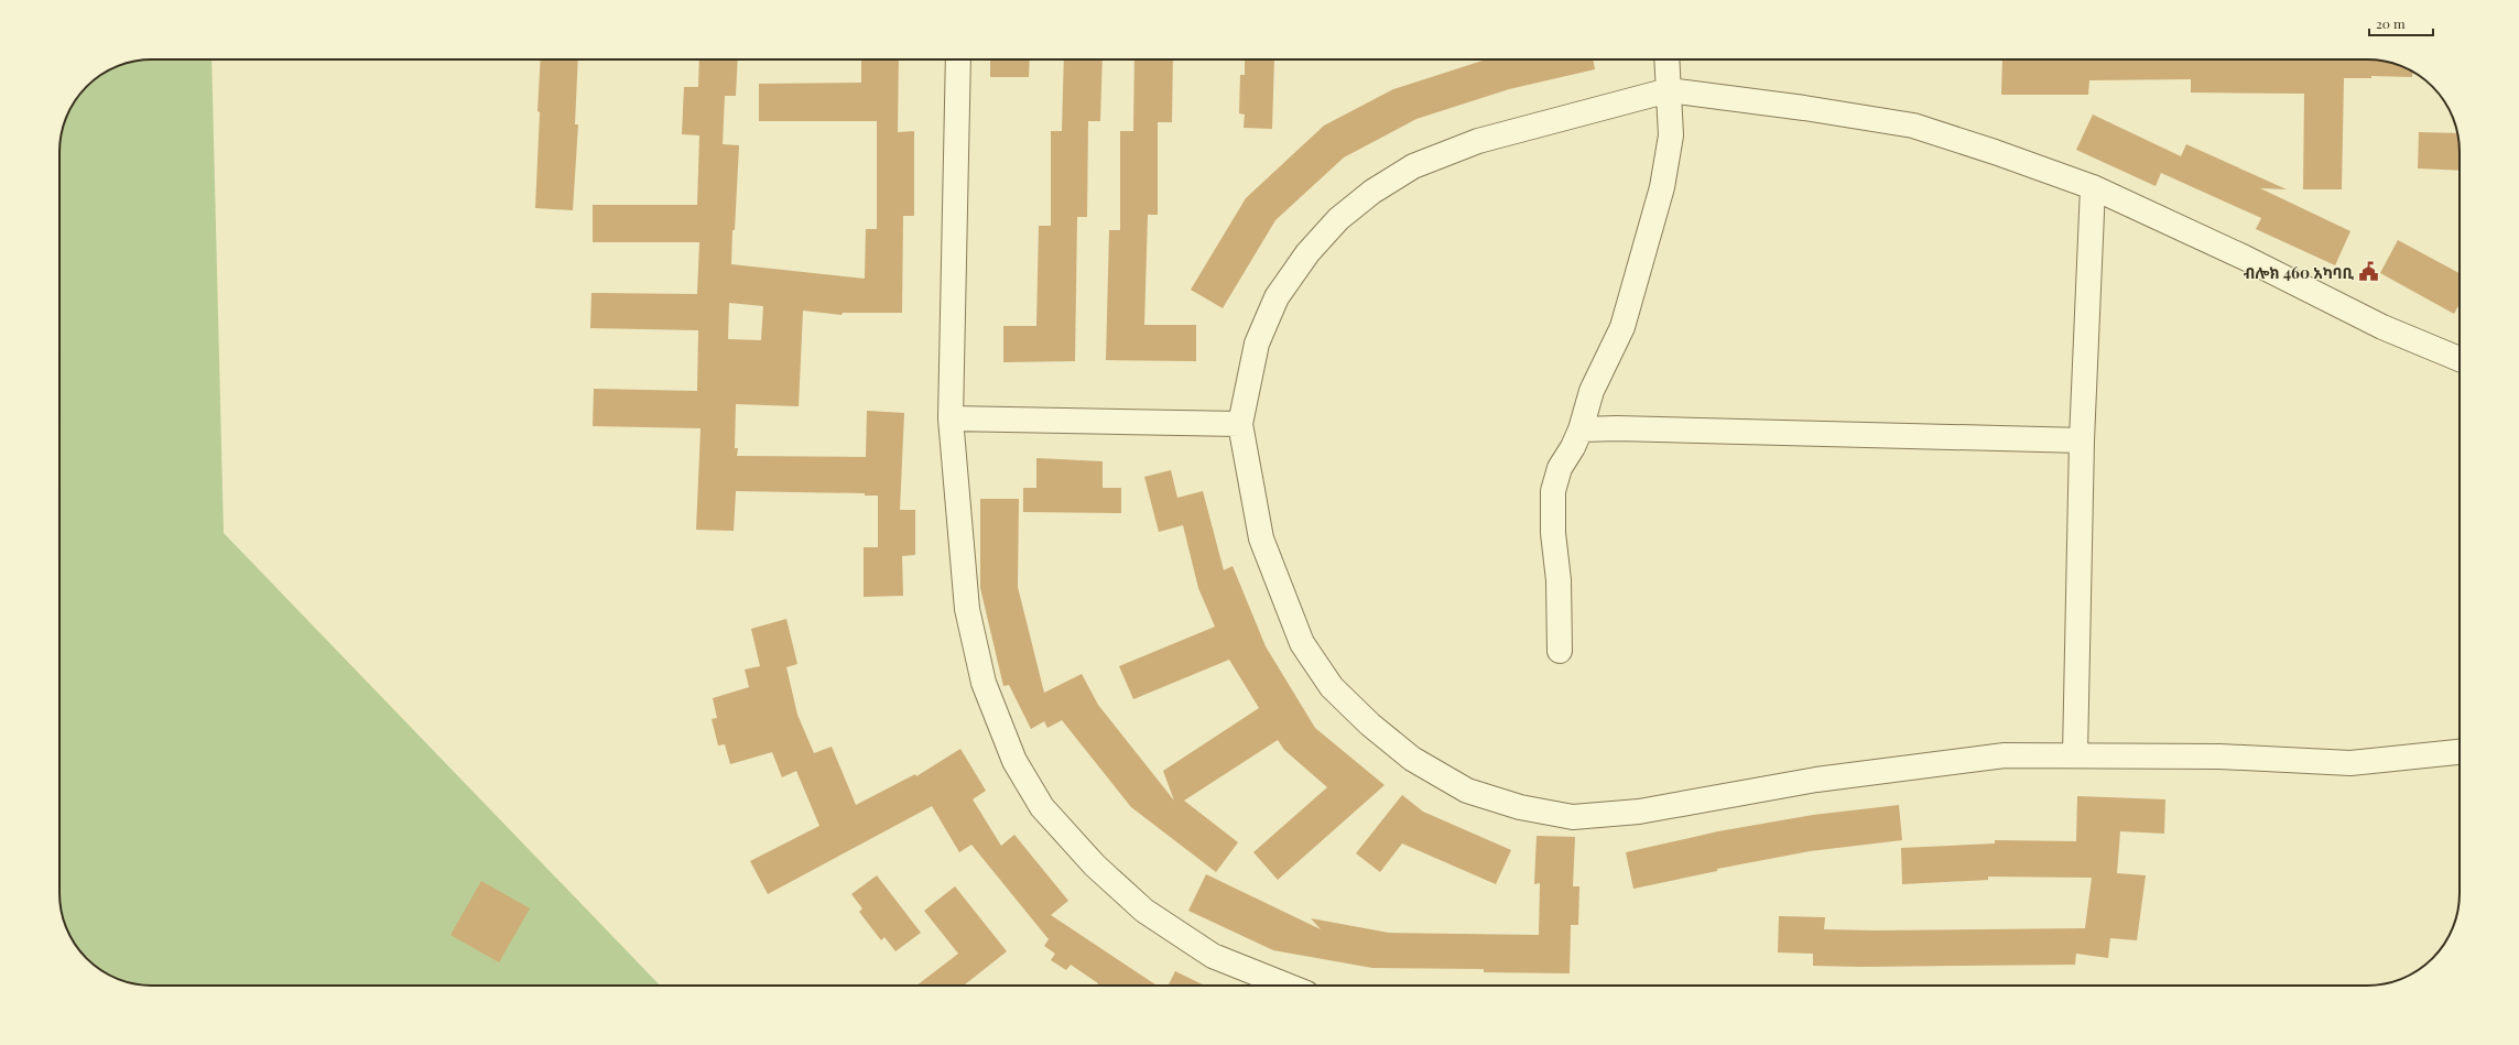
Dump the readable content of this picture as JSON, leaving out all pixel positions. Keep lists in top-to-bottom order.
{
  "places": {
    "public building": ["ብሎክ 460 አካባቢ"]
  },
  "scale_bar": "20 m"
}
